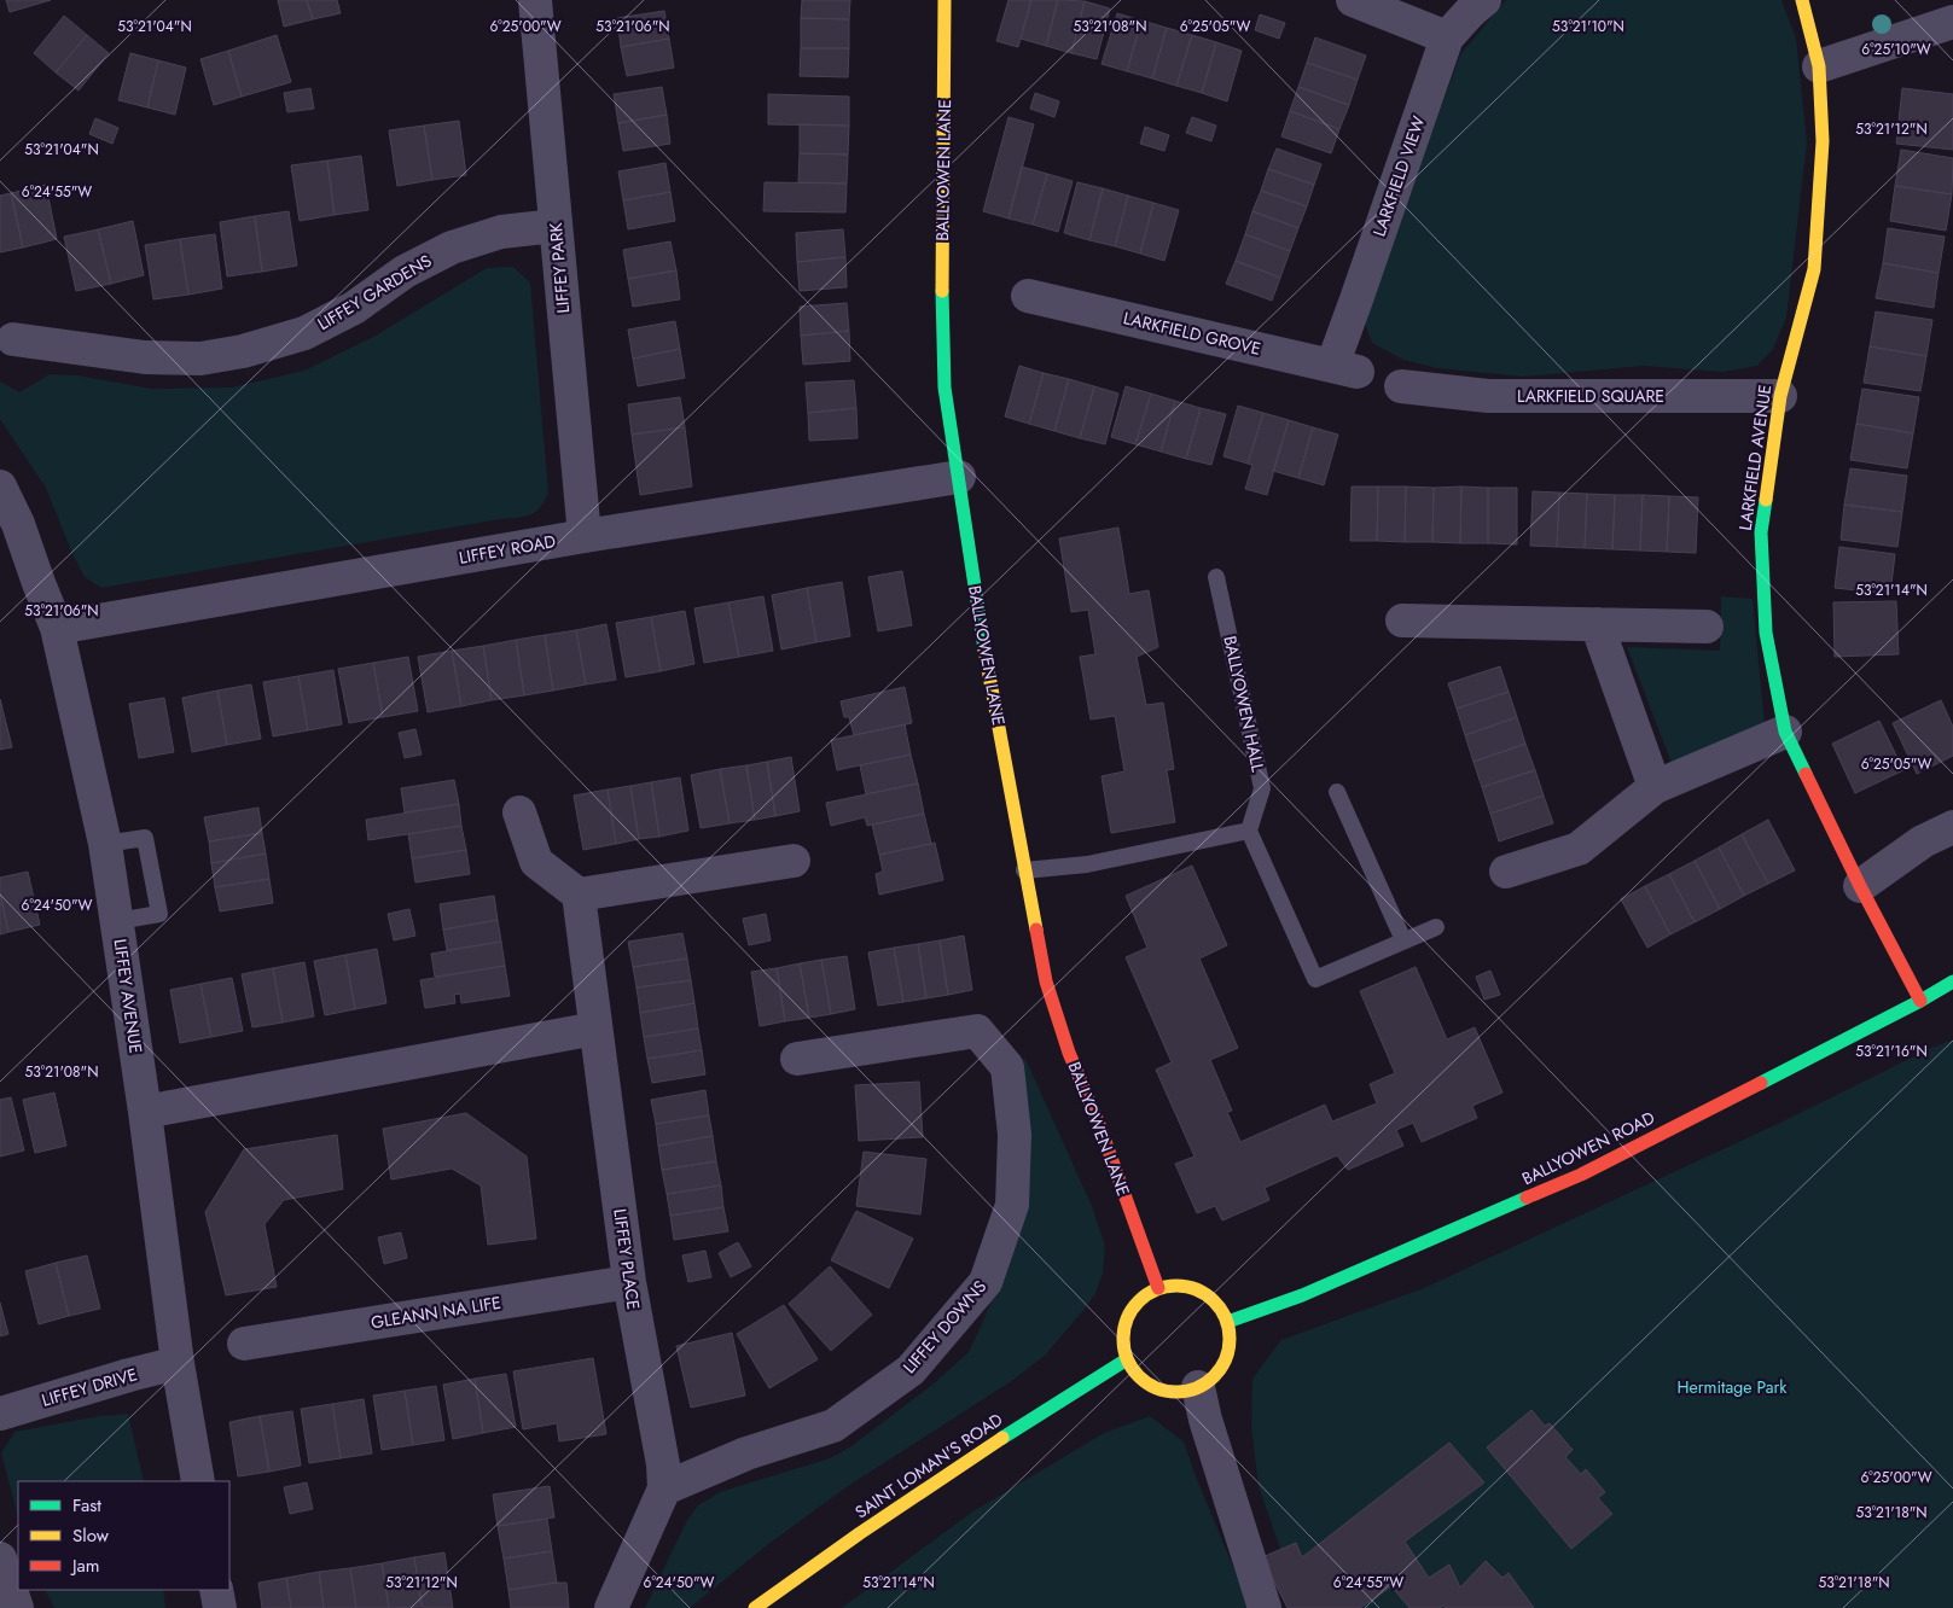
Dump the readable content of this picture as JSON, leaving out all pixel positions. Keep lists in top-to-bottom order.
{
  "streets": {
    "street": [
      "BALLYOWEN LANE",
      "LARKFIELD VIEW",
      "LIFFEY PARK",
      "LIFFEY GARDENS",
      "LARKFIELD GROVE",
      "LARKFIELD SQUARE",
      "LARKFIELD AVENUE",
      "LIFFEY ROAD",
      "LIFFEY AVENUE",
      "BALLYOWEN ROAD",
      "LIFFEY PLACE",
      "GLEANN NA LIFE",
      "LIFFEY DOWNS",
      "LIFFEY DRIVE",
      "SAINT LOMAN'S ROAD"
    ],
    "lane": ["BALLYOWEN HALL"]
  },
  "crossings": [
    ["BALLYOWEN LANE", "LIFFEY ROAD"],
    ["BALLYOWEN LANE", "BALLYOWEN ROAD"],
    ["BALLYOWEN LANE", "SAINT LOMAN'S ROAD"],
    ["LARKFIELD VIEW", "LARKFIELD GROVE"],
    ["LIFFEY PARK", "LIFFEY GARDENS"],
    ["LIFFEY PARK", "LIFFEY ROAD"],
    ["LARKFIELD SQUARE", "LARKFIELD AVENUE"],
    ["LARKFIELD AVENUE", "BALLYOWEN ROAD"],
    ["LIFFEY ROAD", "LIFFEY AVENUE"],
    ["LIFFEY AVENUE", "LIFFEY DRIVE"],
    ["BALLYOWEN ROAD", "SAINT LOMAN'S ROAD"],
    ["LIFFEY PLACE", "GLEANN NA LIFE"],
    ["LIFFEY PLACE", "LIFFEY DOWNS"]
  ],
  "parks": ["Hermitage Park"],
  "legend": ["Fast", "Slow", "Jam"],
  "coordinates": [
    "53°21'04\"N",
    "53°21'06\"N",
    "53°21'08\"N",
    "53°21'10\"N",
    "6°25'00\"W",
    "6°25'05\"W",
    "6°25'10\"W",
    "53°21'12\"N",
    "6°24'55\"W",
    "53°21'14\"N",
    "6°24'50\"W",
    "53°21'16\"N",
    "53°21'18\"N"
  ]
}
